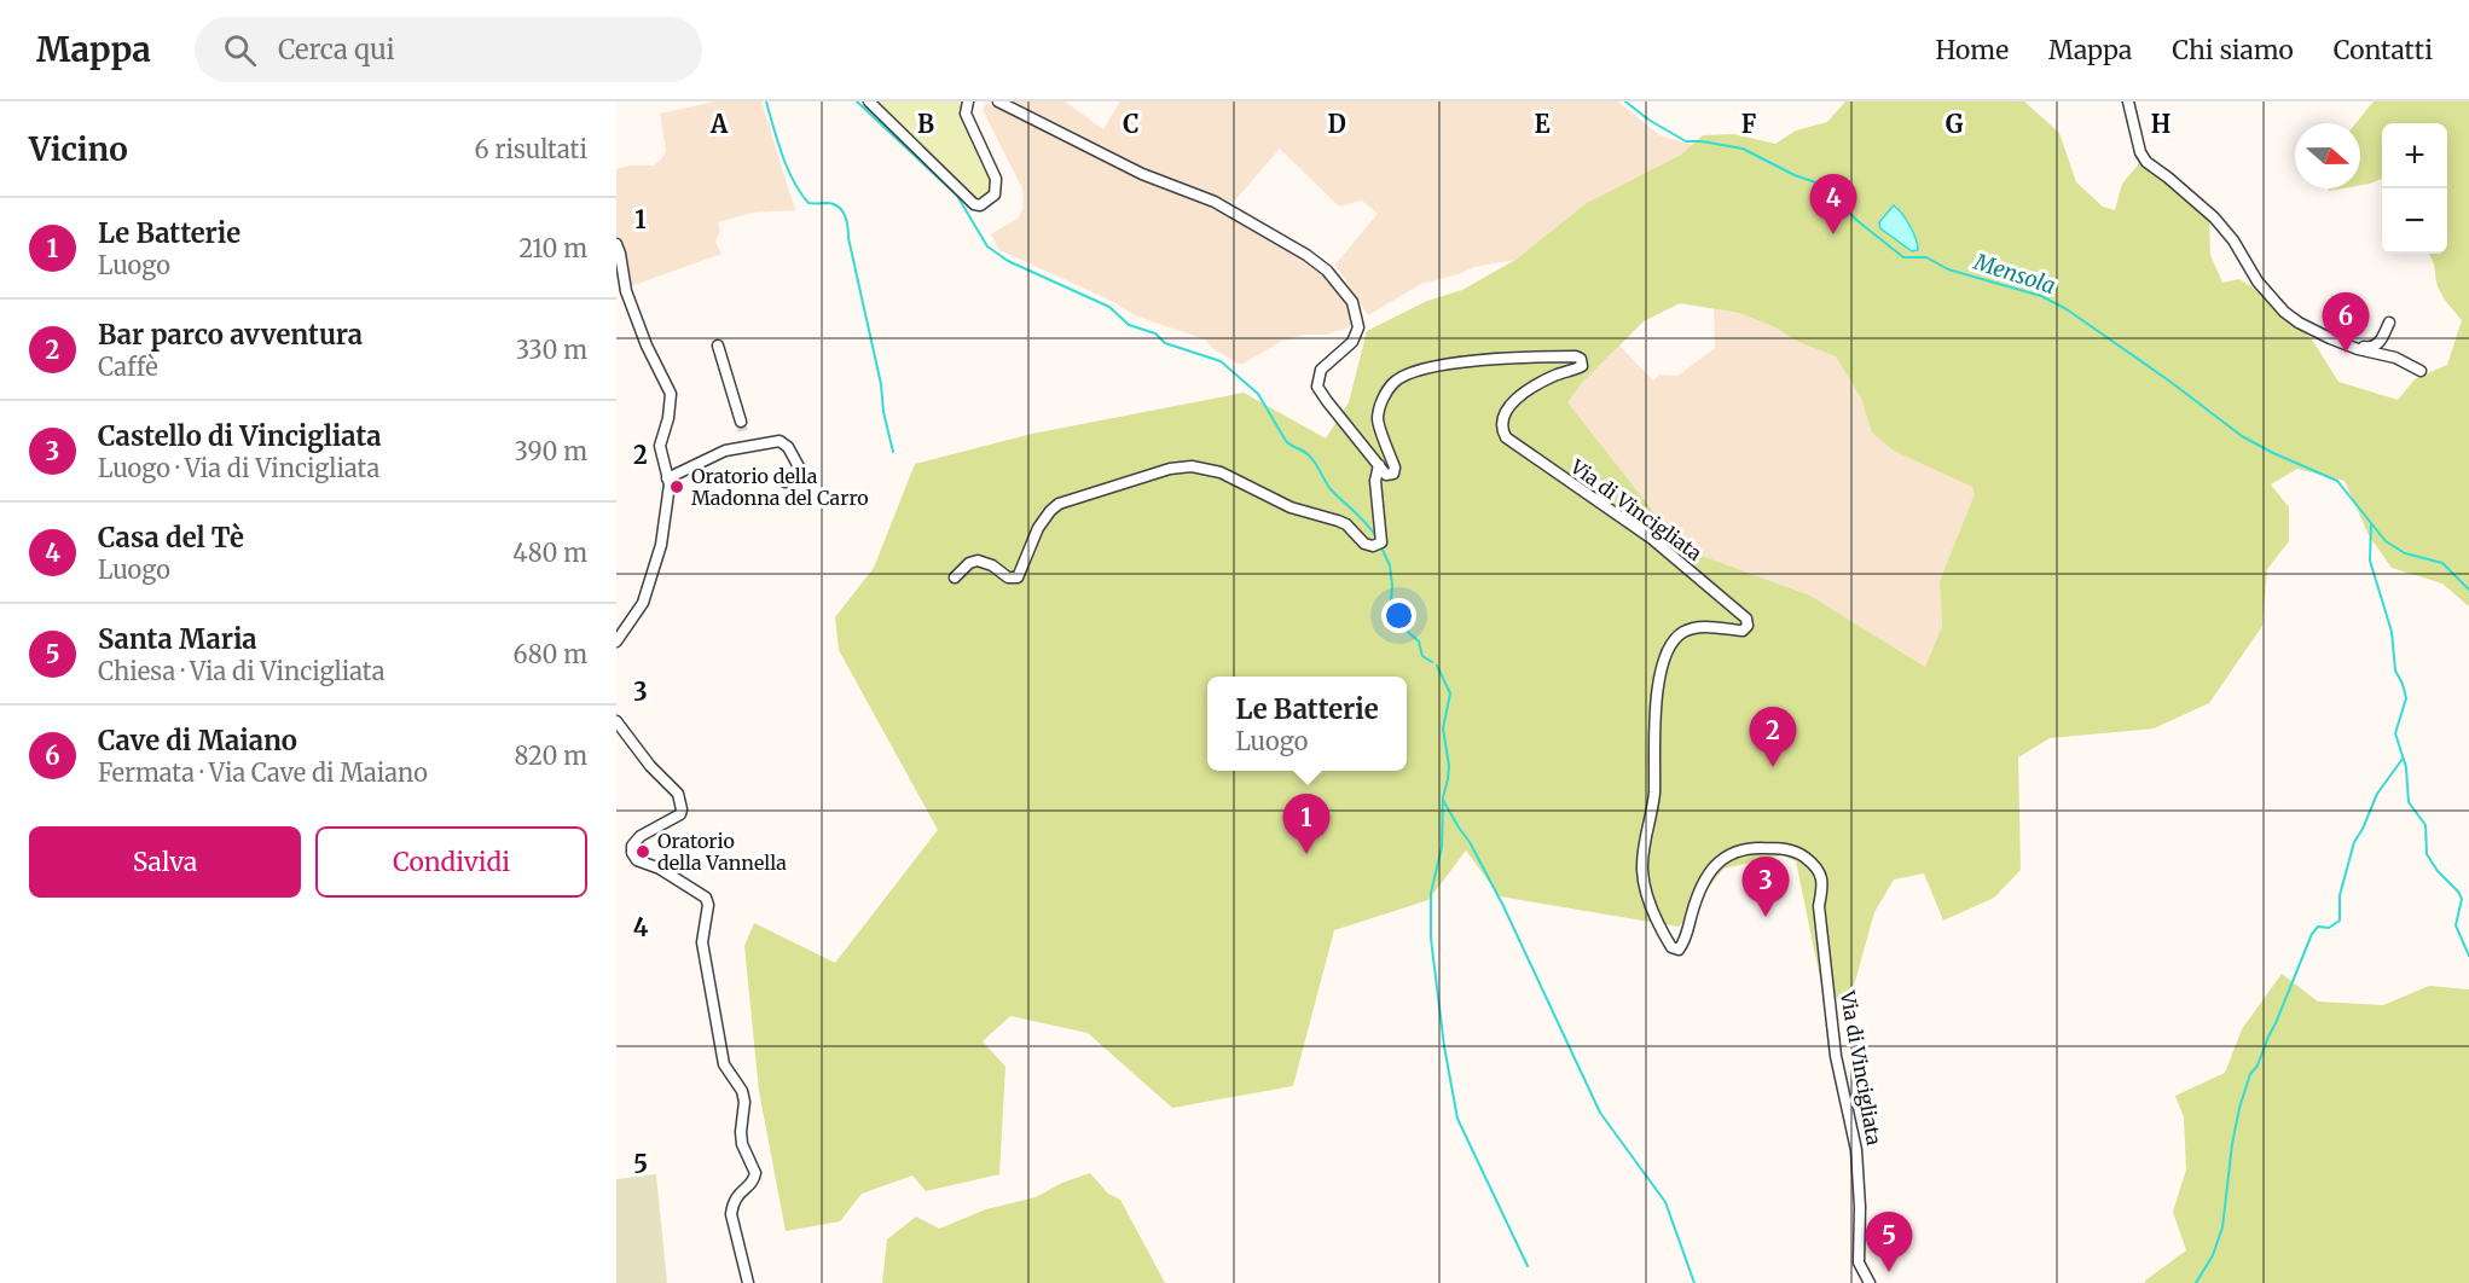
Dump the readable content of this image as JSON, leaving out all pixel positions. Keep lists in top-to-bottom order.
{
  "streets": {
    "street": ["Via di Vincigliata"]
  },
  "water": ["Mensola"],
  "places": ["Oratorio della Madonna del Carro", "Oratorio della Vannella"],
  "north": "right",
  "page": {
    "header": "Mappa",
    "search": "Cerca qui",
    "nav": [
      "Home",
      "Mappa",
      "Chi siamo",
      "Contatti"
    ],
    "heading": ["Vicino", "6 risultati"],
    "map_buttons": ["+", "−"],
    "pins": [
      "4",
      "6",
      "2",
      "1",
      "3",
      "5"
    ],
    "list": [
      {
        "mark": "1",
        "name": "Le Batterie",
        "note": "Luogo",
        "value": "210 m"
      },
      {
        "mark": "2",
        "name": "Bar parco avventura",
        "note": "Caffè",
        "value": "330 m"
      },
      {
        "mark": "3",
        "name": "Castello di Vincigliata",
        "note": "Luogo · Via di Vincigliata",
        "value": "390 m"
      },
      {
        "mark": "4",
        "name": "Casa del Tè",
        "note": "Luogo",
        "value": "480 m"
      },
      {
        "mark": "5",
        "name": "Santa Maria",
        "note": "Chiesa · Via di Vincigliata",
        "value": "680 m"
      },
      {
        "mark": "6",
        "name": "Cave di Maiano",
        "note": "Fermata · Via Cave di Maiano",
        "value": "820 m"
      }
    ],
    "popup": ["Le Batterie", "Luogo"],
    "buttons": ["Salva", "Condividi"]
  },
  "grid": {
    "columns": [
      "A",
      "B",
      "C",
      "D",
      "E",
      "F",
      "G",
      "H"
    ],
    "rows": [
      "1",
      "2",
      "3",
      "4",
      "5"
    ]
  }
}
